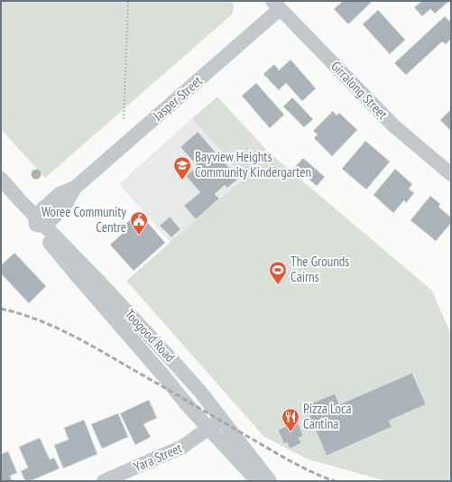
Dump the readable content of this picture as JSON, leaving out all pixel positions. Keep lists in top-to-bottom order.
{
  "streets": {
    "street": [
      "Girralong Street",
      "Jasper Street",
      "Toogood Road",
      "Yara Street"
    ]
  },
  "crossings": [
    ["Girralong Street", "Jasper Street"],
    ["Jasper Street", "Toogood Road"],
    ["Toogood Road", "Yara Street"]
  ],
  "places": {
    "school or university": ["Bayview Heights Community Kindergarten"],
    "public building": ["Woree Community Centre"],
    "sports": ["The Grounds Cairns"],
    "restaurant": ["Pizza Loca Cantina"]
  }
}
